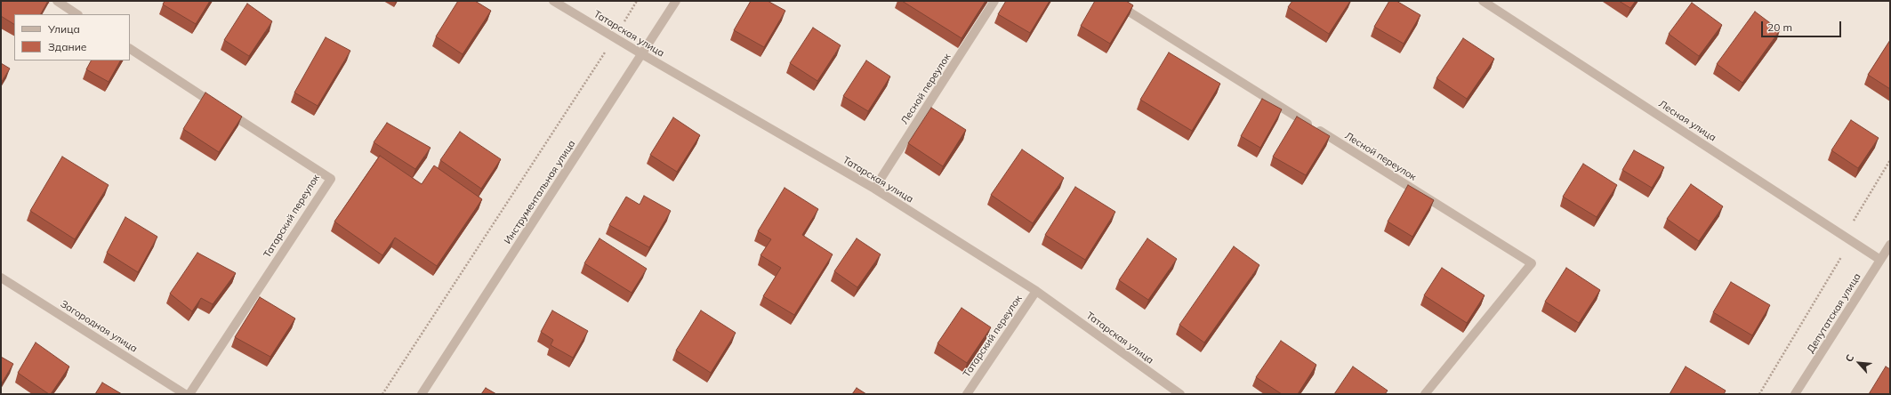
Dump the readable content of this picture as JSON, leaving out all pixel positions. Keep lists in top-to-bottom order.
{
  "streets": {
    "street": [
      "Татарская улица",
      "Лесной переулок",
      "Лесная улица",
      "Инструментальная улица",
      "Татарский переулок",
      "Депутатская улица",
      "Загородная улица"
    ]
  },
  "crossings": [
    ["Татарская улица", "Лесной переулок"],
    ["Татарская улица", "Инструментальная улица"],
    ["Татарская улица", "Татарский переулок"],
    ["Лесная улица", "Депутатская улица"]
  ],
  "legend": ["Улица", "Здание"],
  "scale_bar": "20 m",
  "north": "top left"
}
